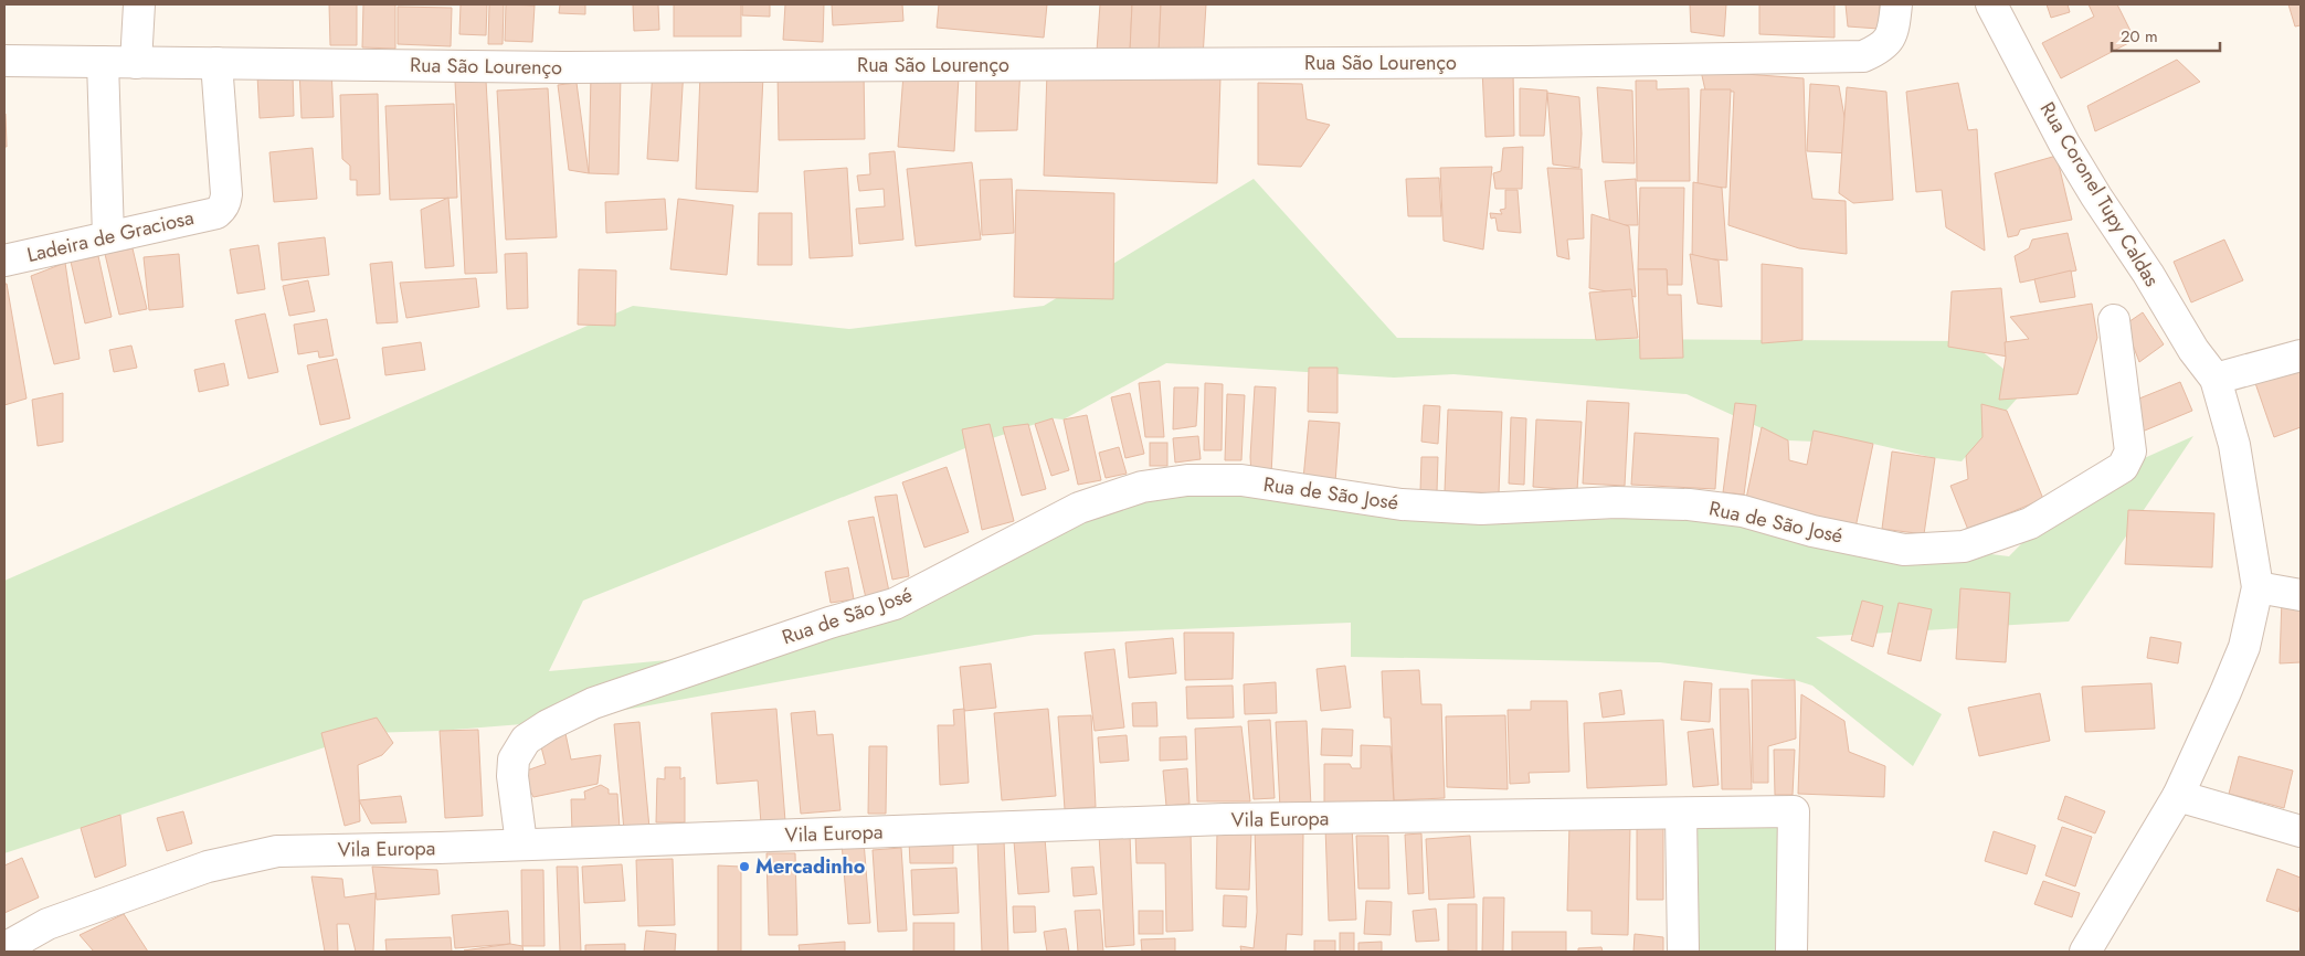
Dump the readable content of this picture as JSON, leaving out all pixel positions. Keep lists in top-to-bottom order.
{
  "streets": {
    "street": [
      "Rua São Lourenço",
      "Rua Coronel Tupy Caldas",
      "Ladeira de Graciosa",
      "Rua de São José",
      "Vila Europa"
    ]
  },
  "crossings": [
    ["Rua São Lourenço", "Ladeira de Graciosa"],
    ["Rua de São José", "Vila Europa"]
  ],
  "places": ["Mercadinho"],
  "scale_bar": "20 m"
}
